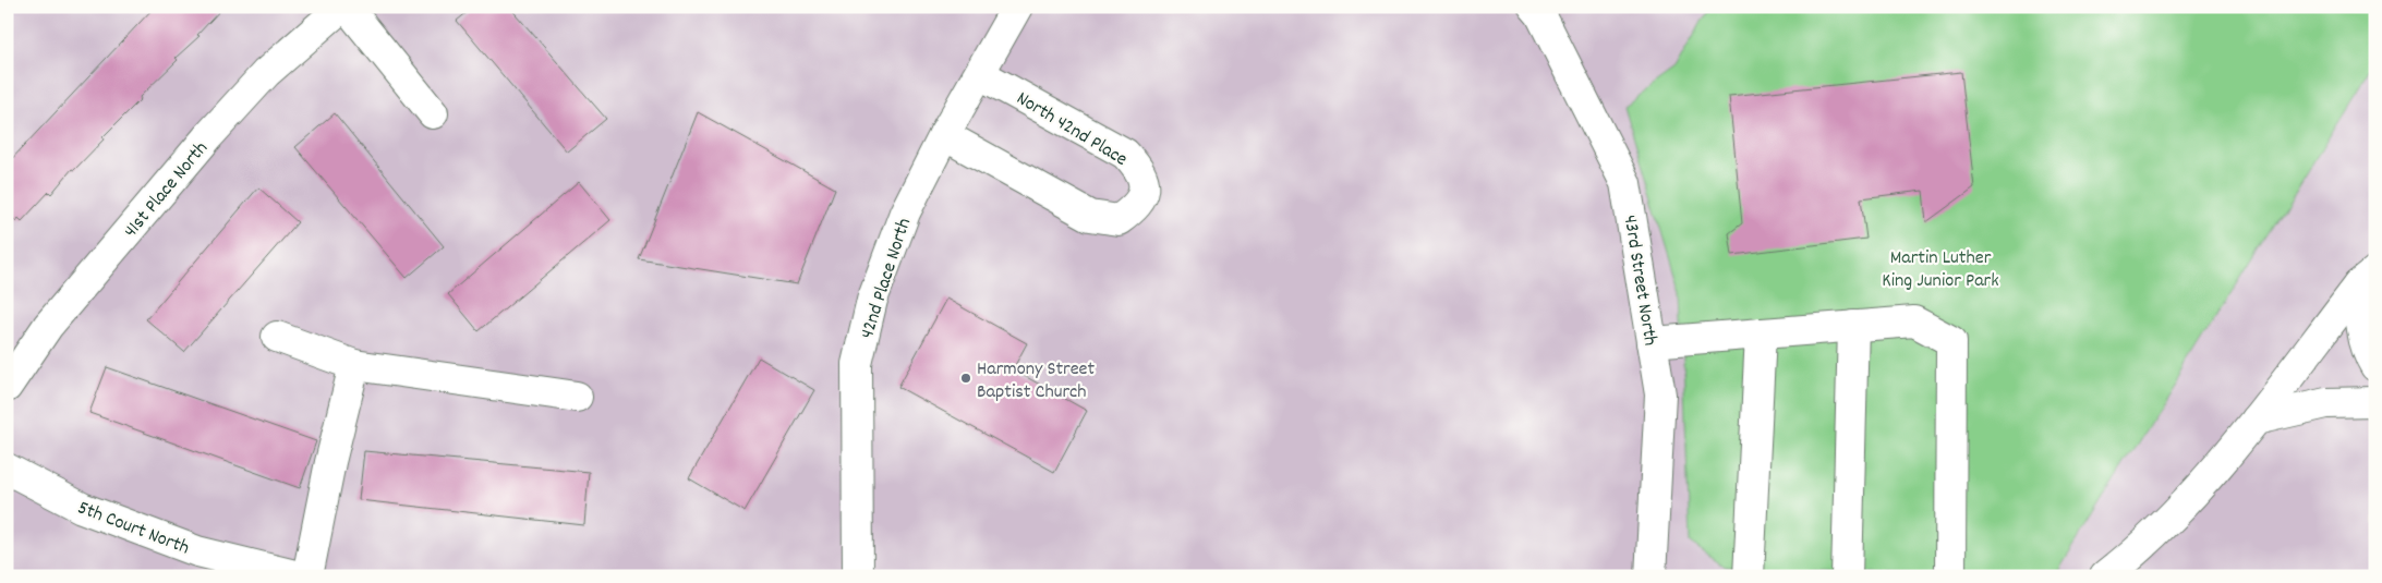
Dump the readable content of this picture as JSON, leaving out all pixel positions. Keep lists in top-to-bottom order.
{
  "streets": {
    "street": [
      "North 42nd Place",
      "41st Place North",
      "42nd Place North",
      "43rd Street North",
      "5th Court North"
    ]
  },
  "crossings": [
    ["North 42nd Place", "42nd Place North"]
  ],
  "parks": ["Martin Luther King Junior Park"],
  "places": ["Harmony Street Baptist Church"]
}
